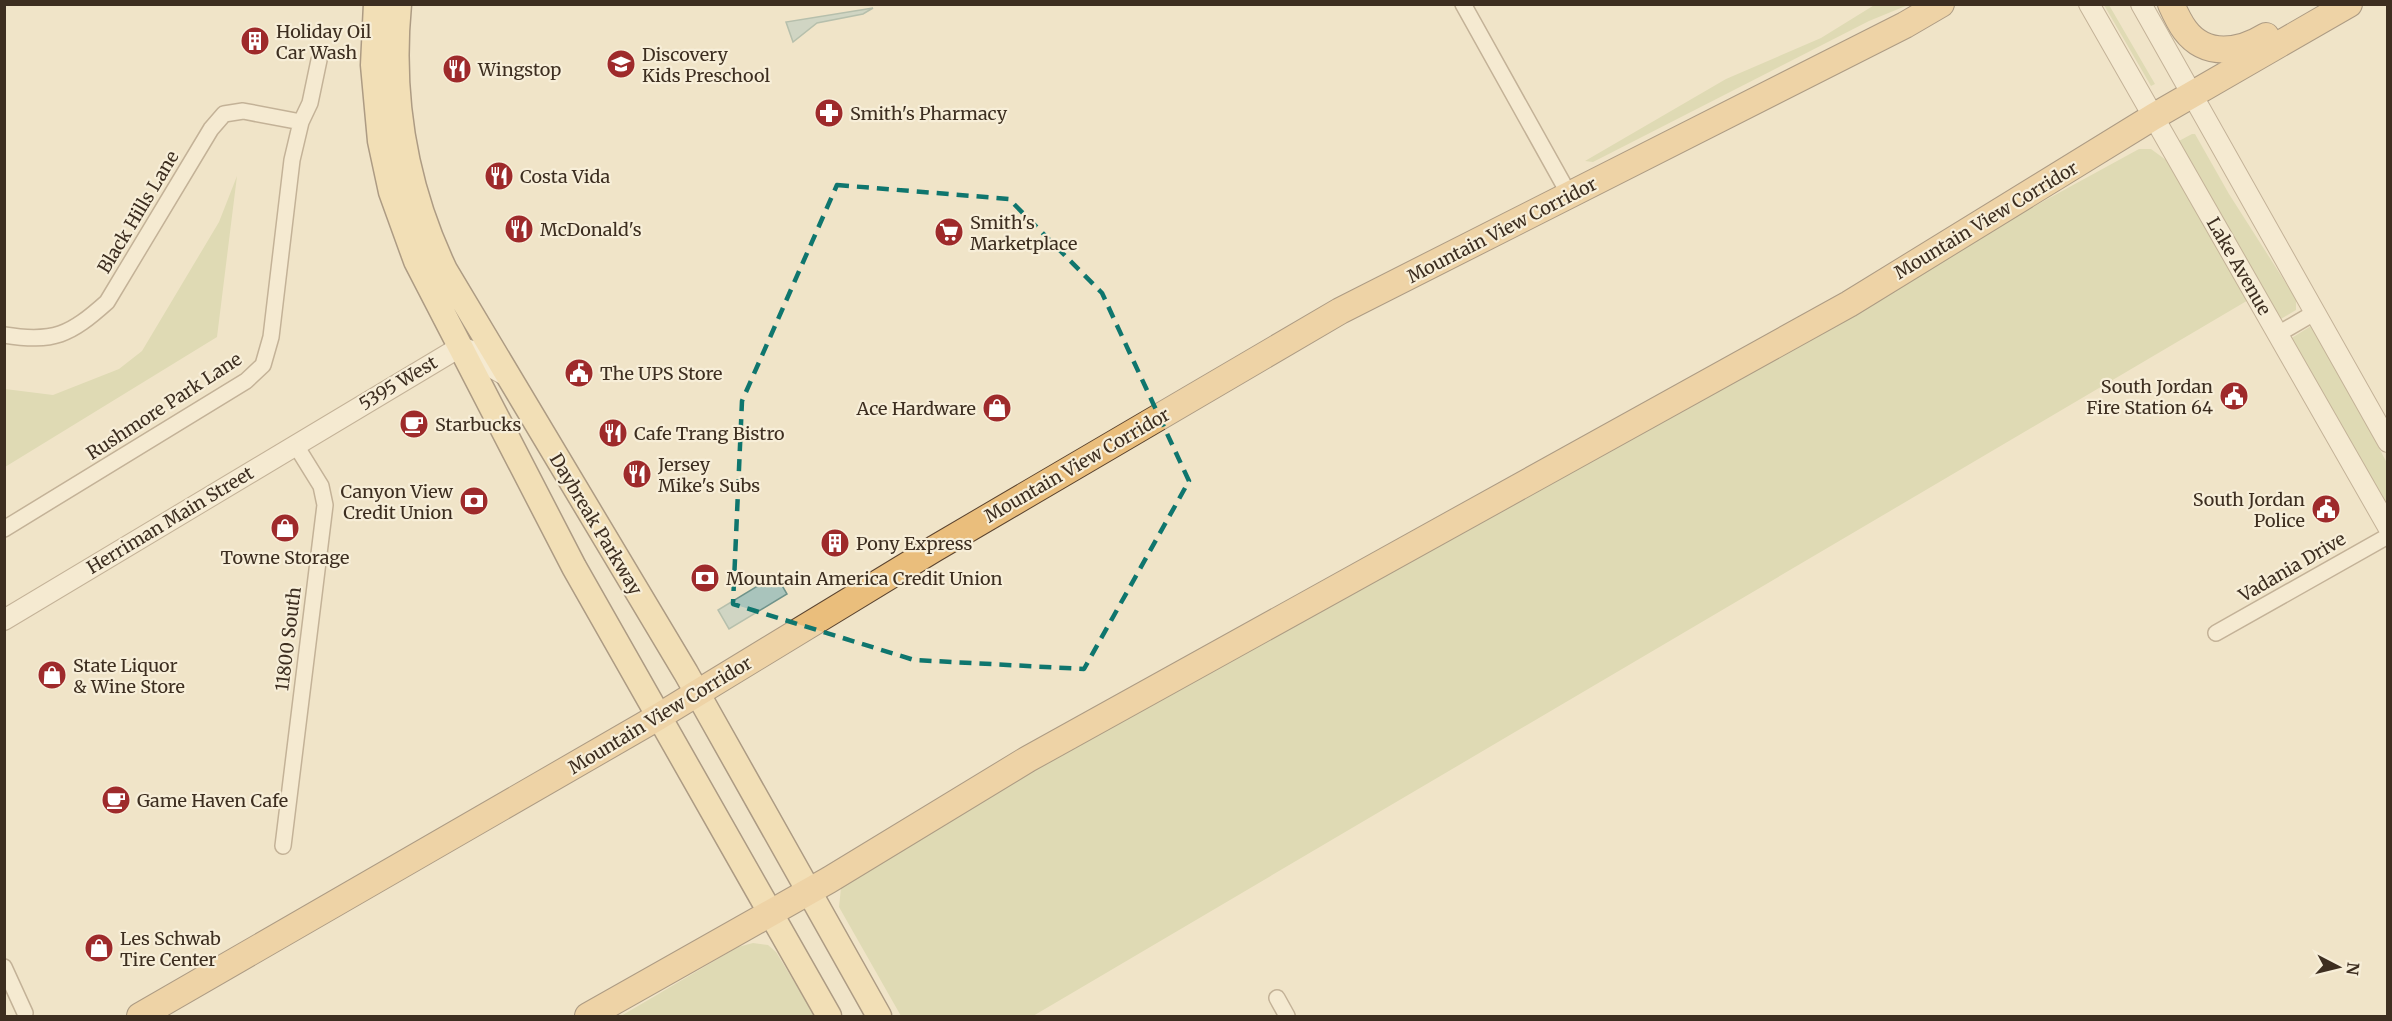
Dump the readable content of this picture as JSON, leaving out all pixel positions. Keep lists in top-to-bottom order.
{
  "streets": {
    "highway": ["Mountain View Corridor"],
    "main road": ["Daybreak Parkway"],
    "street": [
      "Black Hills Lane",
      "Lake Avenue",
      "5395 West",
      "Rushmore Park Lane",
      "Herriman Main Street",
      "Vadania Drive",
      "11800 South"
    ]
  },
  "crossings": [
    ["Black Hills Lane", "Rushmore Park Lane"],
    ["Mountain View Corridor", "Lake Avenue"],
    ["Mountain View Corridor", "Daybreak Parkway"],
    ["5395 West", "Herriman Main Street"],
    ["5395 West", "Daybreak Parkway"],
    ["Herriman Main Street", "11800 South"]
  ],
  "places": {
    "building": ["Holiday Oil Car Wash", "Pony Express"],
    "school or university": ["Discovery Kids Preschool"],
    "restaurant": [
      "Wingstop",
      "Costa Vida",
      "McDonald's",
      "Cafe Trang Bistro",
      "Jersey Mike's Subs"
    ],
    "pharmacy": ["Smith's Pharmacy"],
    "supermarket": ["Smith's Marketplace"],
    "public building": ["The UPS Store", "South Jordan Fire Station 64", "South Jordan Police"],
    "shop": [
      "Ace Hardware",
      "Towne Storage",
      "State Liquor & Wine Store",
      "Les Schwab Tire Center"
    ],
    "cafe": ["Starbucks", "Game Haven Cafe"],
    "bank": ["Canyon View Credit Union", "Mountain America Credit Union"]
  },
  "north": "right"
}
